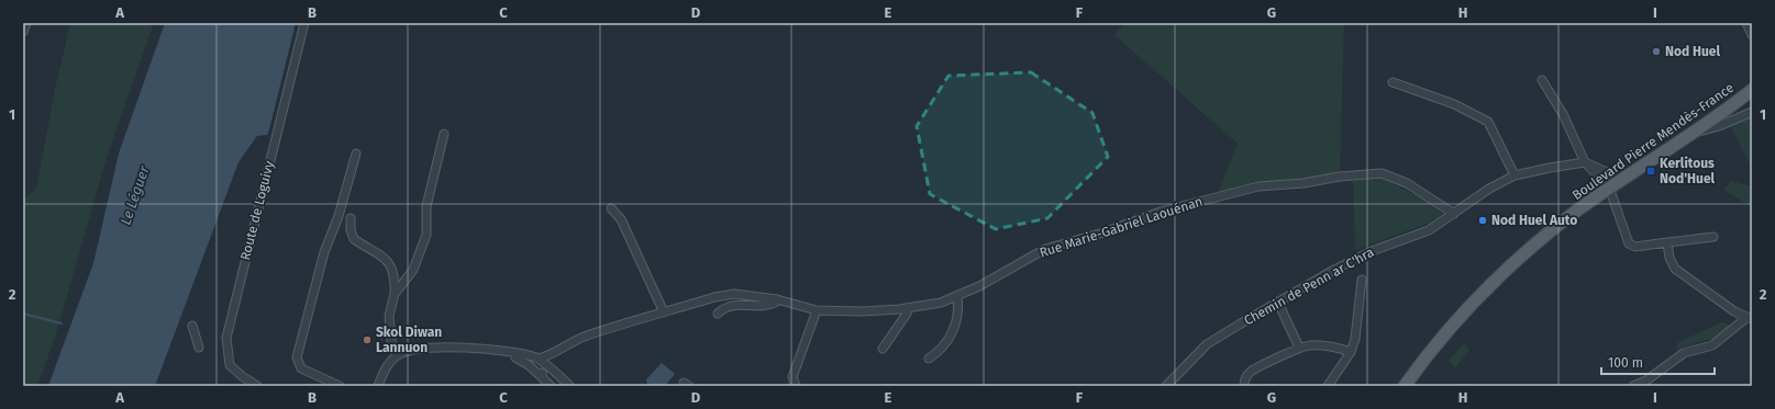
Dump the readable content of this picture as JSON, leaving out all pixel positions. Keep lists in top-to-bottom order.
{
  "streets": {
    "main road": ["Boulevard Pierre Mendès-France"],
    "street": ["Route de Loguivy", "Rue Marie-Gabriel Laouénan", "Chemin de Penn ar C'hra"]
  },
  "crossings": [
    ["Rue Marie-Gabriel Laouénan", "Chemin de Penn ar C'hra"]
  ],
  "water": ["Le Léguer"],
  "places": {
    "other": ["Nod Huel", "Nod Huel Auto", "Skol Diwan Lannuon"],
    "transit": ["Kerlitous Nod'Huel"]
  },
  "scale_bar": "100 m",
  "grid": {
    "columns": [
      "A",
      "B",
      "C",
      "D",
      "E",
      "F",
      "G",
      "H",
      "I"
    ],
    "rows": ["1", "2"]
  }
}
